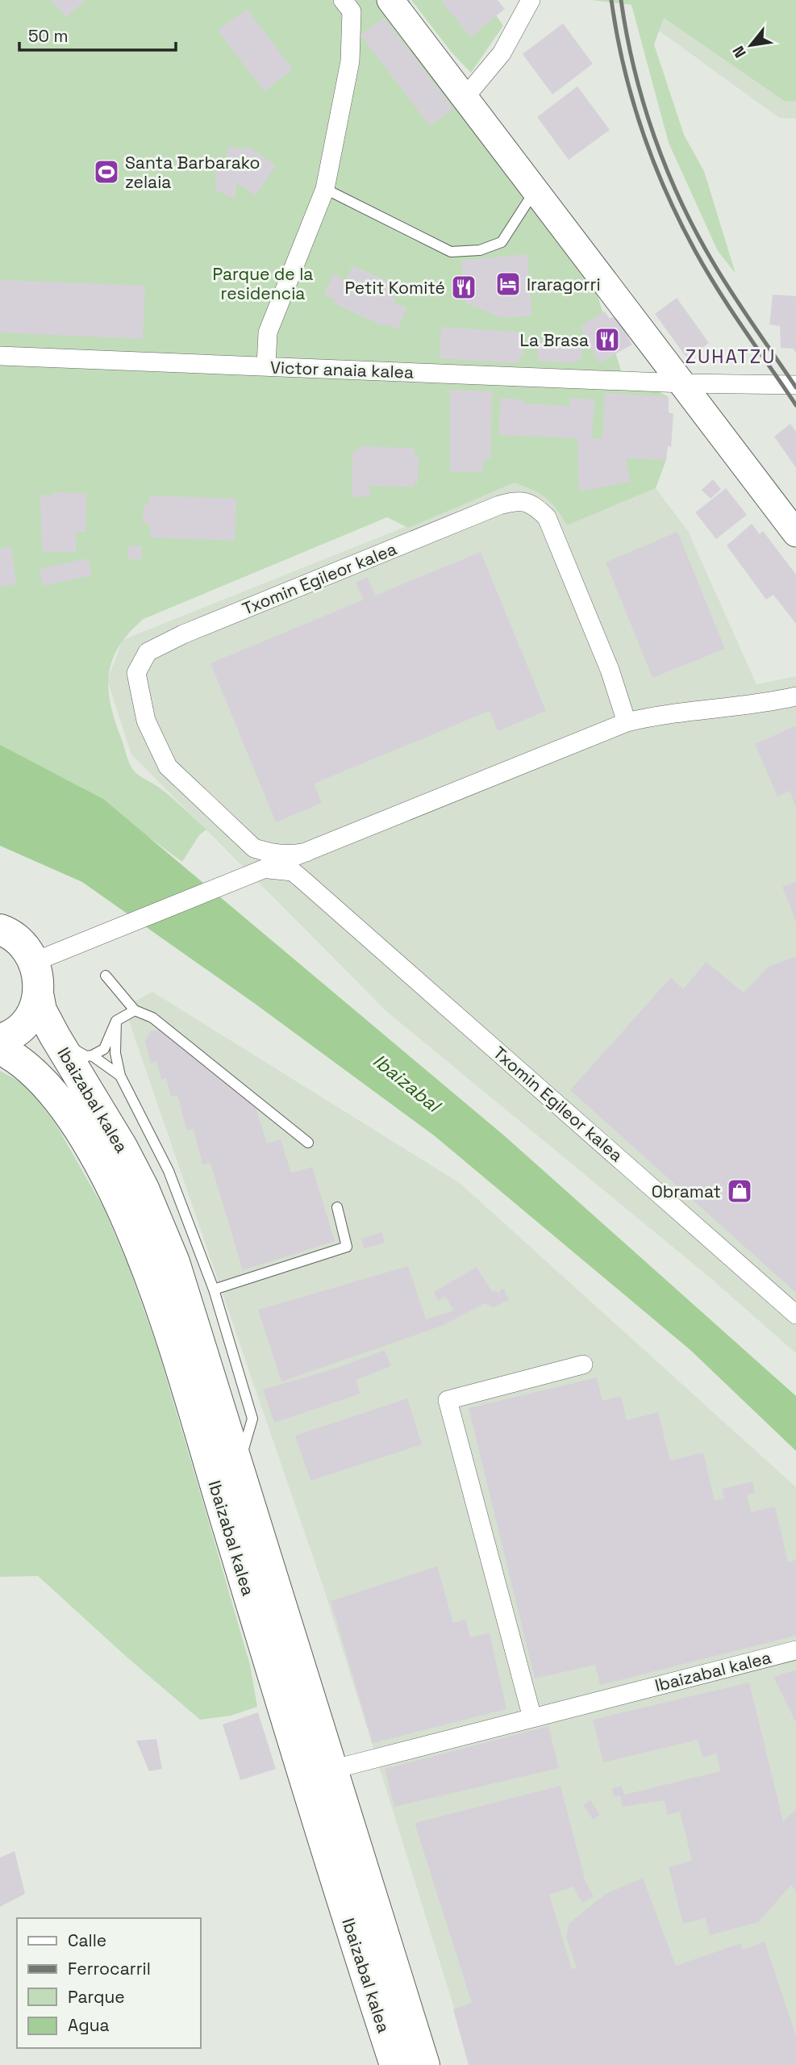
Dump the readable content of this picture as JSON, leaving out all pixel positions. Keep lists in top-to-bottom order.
{
  "streets": {
    "highway": ["Ibaizabal kalea"],
    "street": ["Victor anaia kalea", "Txomin Egileor kalea"]
  },
  "districts": ["ZUHATZU"],
  "water": ["Ibaizabal"],
  "parks": ["Parque de la residencia"],
  "places": {
    "sports": ["Santa Barbarako zelaia"],
    "hotel": ["Iraragorri"],
    "restaurant": ["Petit Komité", "La Brasa"],
    "shop": ["Obramat"]
  },
  "legend": [
    "Calle",
    "Ferrocarril",
    "Parque",
    "Agua"
  ],
  "scale_bar": "50 m",
  "north": "bottom left"
}
